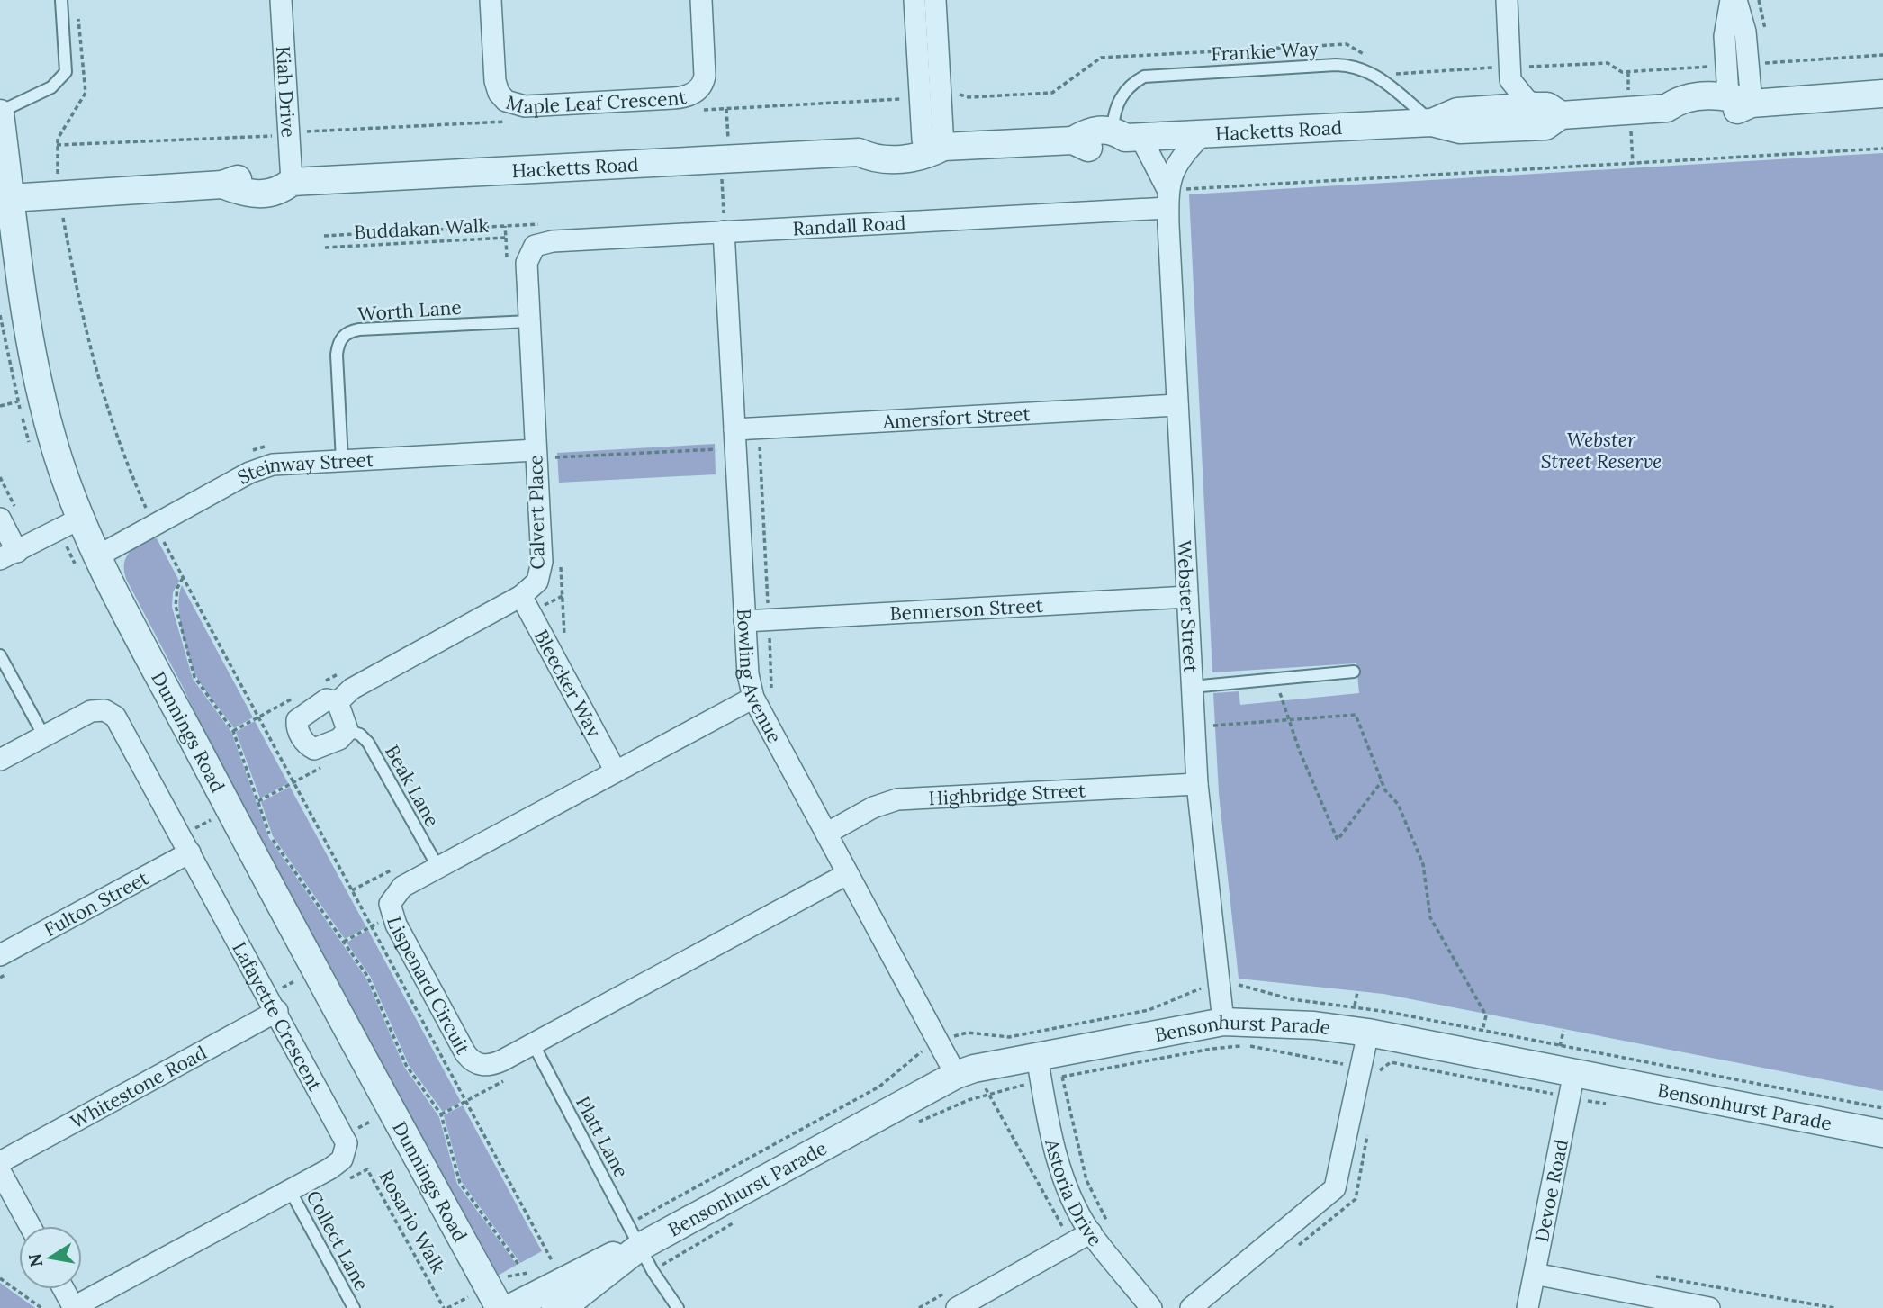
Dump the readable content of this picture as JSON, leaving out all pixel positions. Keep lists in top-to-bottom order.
{
  "streets": {
    "street": [
      "Kiah Drive",
      "Maple Leaf Crescent",
      "Hacketts Road",
      "Randall Road",
      "Amersfort Street",
      "Steinway Street",
      "Calvert Place",
      "Webster Street",
      "Bennerson Street",
      "Bowling Avenue",
      "Bleecker Way",
      "Dunnings Road",
      "Highbridge Street",
      "Fulton Street",
      "Lispenard Circuit",
      "Lafayette Crescent",
      "Bensonhurst Parade",
      "Whitestone Road",
      "Astoria Drive",
      "Devoe Road"
    ],
    "lane": [
      "Frankie Way",
      "Worth Lane",
      "Beak Lane",
      "Platt Lane",
      "Collect Lane"
    ],
    "path": ["Buddakan Walk", "Rosario Walk"]
  },
  "crossings": [
    ["Frankie Way", "Hacketts Road"],
    ["Frankie Way", "Webster Street"],
    ["Kiah Drive", "Hacketts Road"],
    ["Hacketts Road", "Webster Street"],
    ["Hacketts Road", "Dunnings Road"],
    ["Randall Road", "Calvert Place"],
    ["Randall Road", "Webster Street"],
    ["Randall Road", "Bowling Avenue"],
    ["Worth Lane", "Steinway Street"],
    ["Worth Lane", "Calvert Place"],
    ["Amersfort Street", "Webster Street"],
    ["Amersfort Street", "Bowling Avenue"],
    ["Steinway Street", "Calvert Place"],
    ["Steinway Street", "Dunnings Road"],
    ["Calvert Place", "Bleecker Way"],
    ["Calvert Place", "Beak Lane"],
    ["Webster Street", "Bennerson Street"],
    ["Webster Street", "Highbridge Street"],
    ["Webster Street", "Bensonhurst Parade"],
    ["Bennerson Street", "Bowling Avenue"],
    ["Bowling Avenue", "Highbridge Street"],
    ["Bowling Avenue", "Lispenard Circuit"],
    ["Bowling Avenue", "Bensonhurst Parade"],
    ["Bleecker Way", "Lispenard Circuit"],
    ["Beak Lane", "Lispenard Circuit"],
    ["Fulton Street", "Lafayette Crescent"],
    ["Lispenard Circuit", "Platt Lane"],
    ["Lafayette Crescent", "Whitestone Road"],
    ["Lafayette Crescent", "Collect Lane"],
    ["Bensonhurst Parade", "Platt Lane"],
    ["Bensonhurst Parade", "Astoria Drive"],
    ["Bensonhurst Parade", "Devoe Road"]
  ],
  "parks": ["Webster Street Reserve"],
  "north": "left"
}
